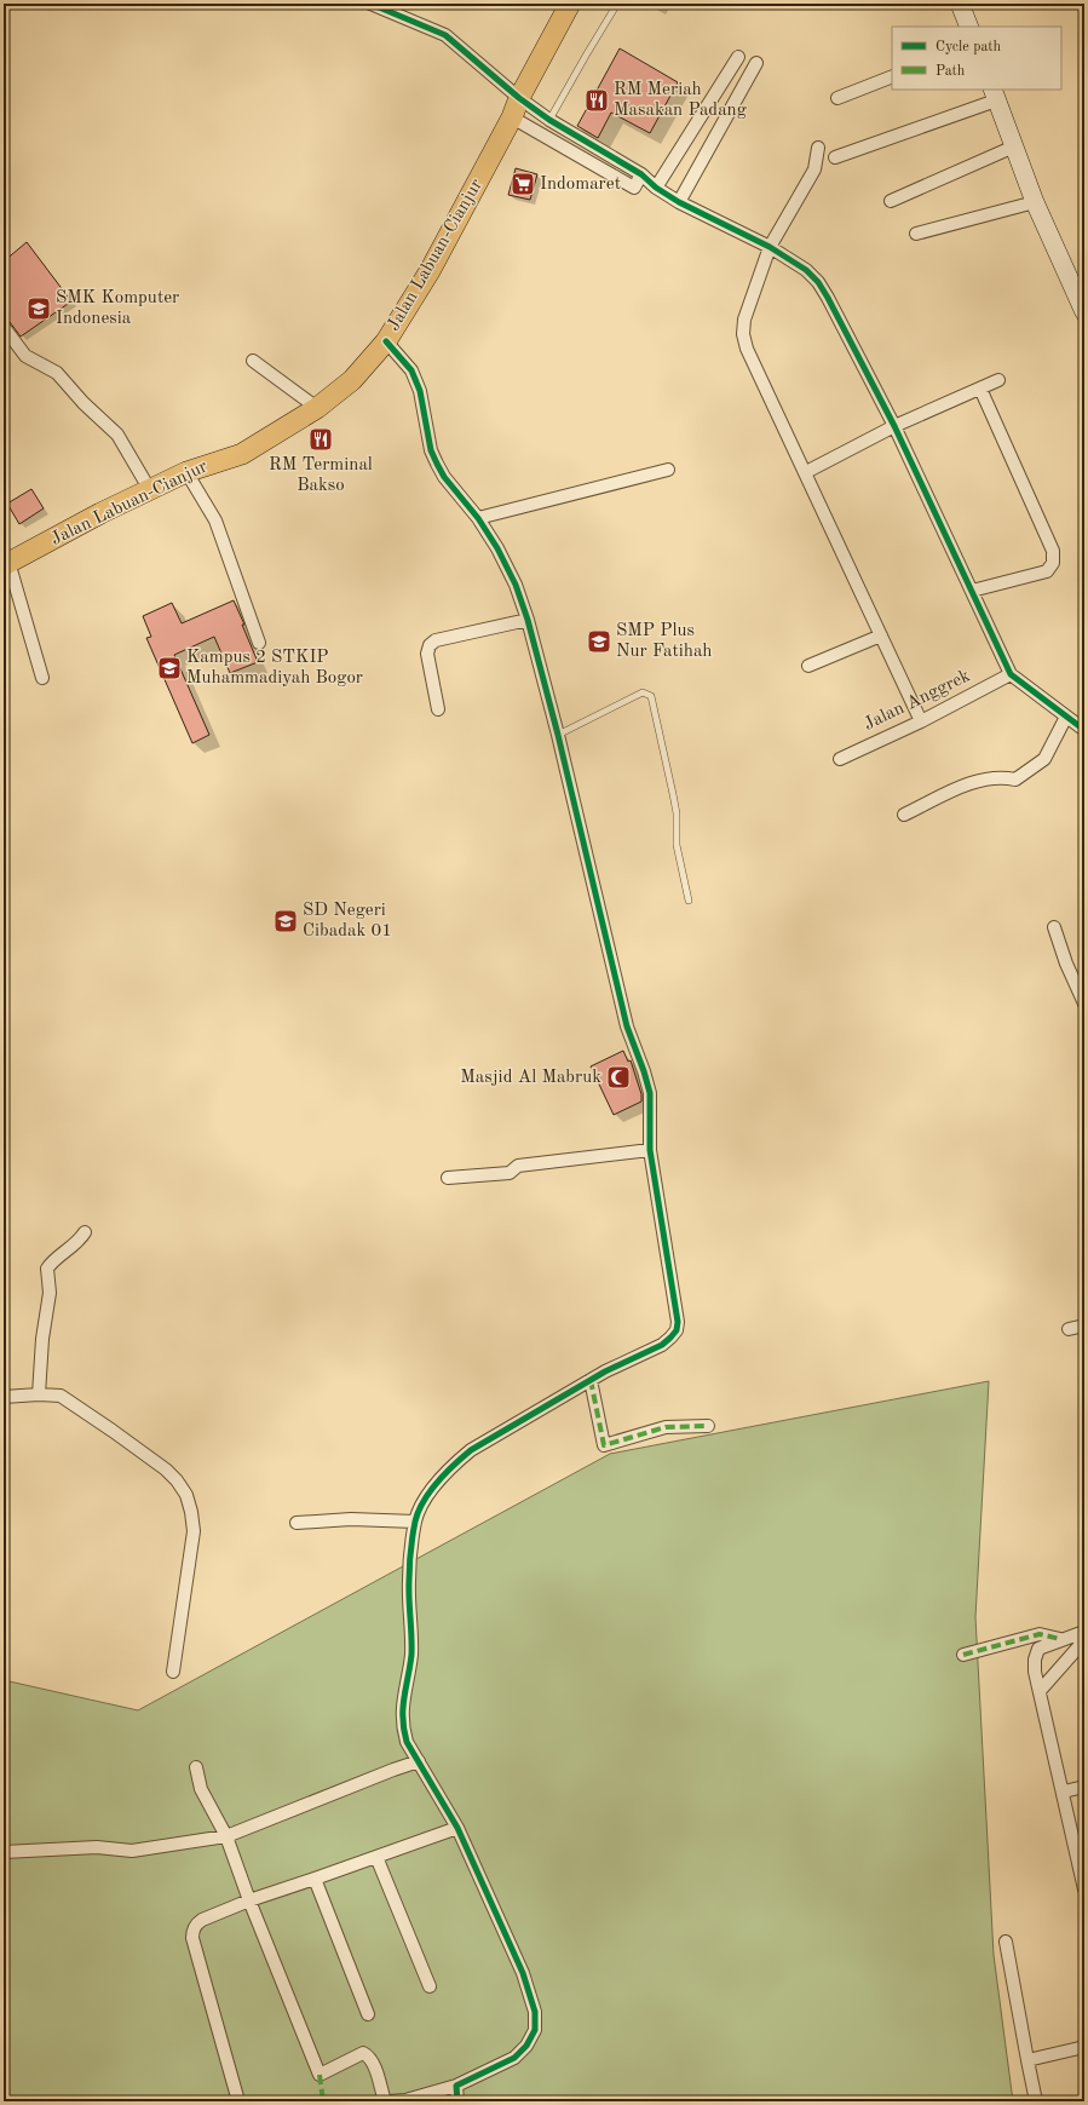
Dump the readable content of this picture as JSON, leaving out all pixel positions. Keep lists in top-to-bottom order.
{
  "streets": {
    "highway": ["Jalan Labuan-Cianjur"],
    "street": ["Jalan Anggrek"]
  },
  "places": {
    "restaurant": ["RM Meriah Masakan Padang", "RM Terminal Bakso"],
    "supermarket": ["Indomaret"],
    "school or university": [
      "SMK Komputer Indonesia",
      "SMP Plus Nur Fatihah",
      "Kampus 2 STKIP Muhammadiyah Bogor",
      "SD Negeri Cibadak 01"
    ],
    "mosque": ["Masjid Al Mabruk"]
  },
  "legend": ["Cycle path", "Path"]
}
